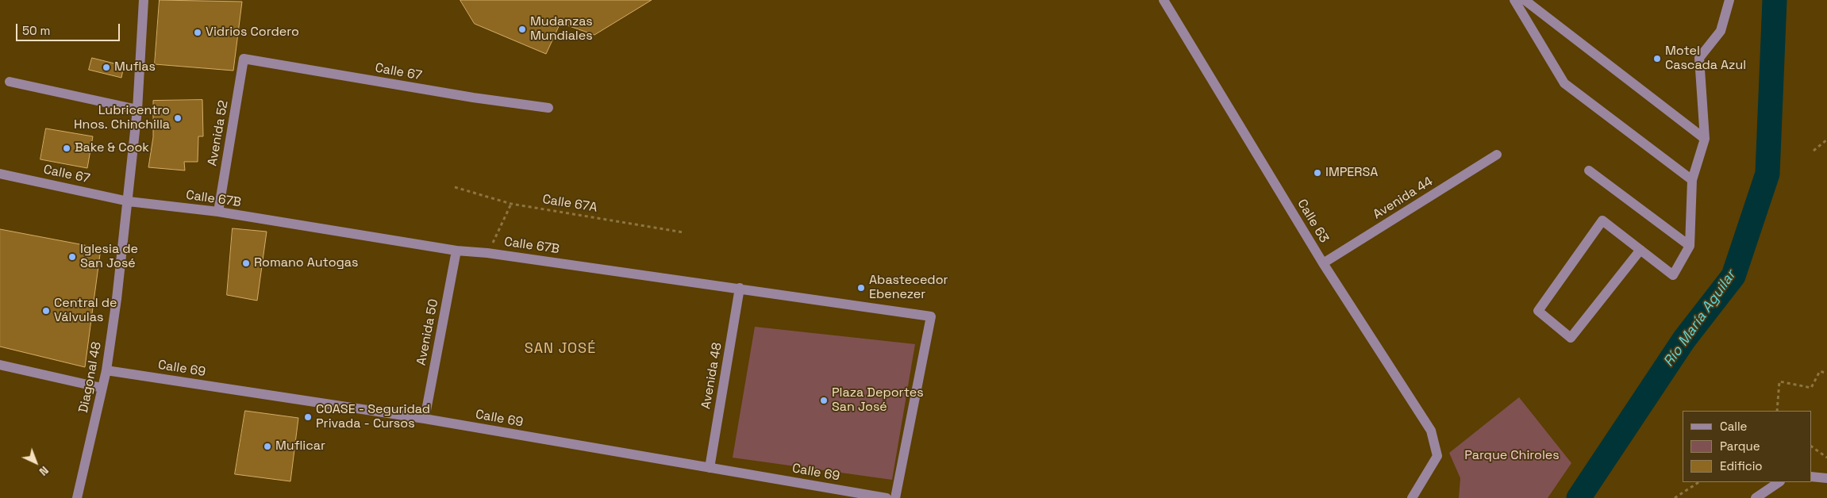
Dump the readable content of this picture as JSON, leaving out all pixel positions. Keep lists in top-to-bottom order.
{
  "streets": {
    "street": [
      "Calle 67",
      "Avenida 52",
      "Avenida 44",
      "Calle 67B",
      "Calle 63",
      "Avenida 50",
      "Calle 69",
      "Avenida 48",
      "Diagonal 48"
    ],
    "path": ["Calle 67A"]
  },
  "crossings": [
    ["Calle 67", "Avenida 52"],
    ["Calle 67", "Calle 67B"],
    ["Calle 67", "Diagonal 48"],
    ["Avenida 52", "Calle 67B"],
    ["Avenida 44", "Calle 63"],
    ["Calle 67B", "Avenida 50"],
    ["Calle 67B", "Avenida 48"],
    ["Calle 67B", "Diagonal 48"],
    ["Avenida 50", "Calle 69"],
    ["Calle 69", "Avenida 48"],
    ["Calle 69", "Diagonal 48"]
  ],
  "districts": ["SAN JOSÉ"],
  "water": ["Río María Aguilar"],
  "parks": ["Parque Chiroles"],
  "places": [
    "Mudanzas Mundiales",
    "Vidrios Cordero",
    "Motel Cascada Azul",
    "Muflas",
    "Lubricentro Hnos. Chinchilla",
    "Bake & Cook",
    "IMPERSA",
    "Iglesia de San José",
    "Romano Autogas",
    "Abastecedor Ebenezer",
    "Central de Válvulas",
    "Plaza Deportes San José",
    "COASE - Seguridad Privada - Cursos",
    "Muflicar"
  ],
  "legend": ["Calle", "Parque", "Edificio"],
  "scale_bar": "50 m",
  "north": "bottom right"
}
